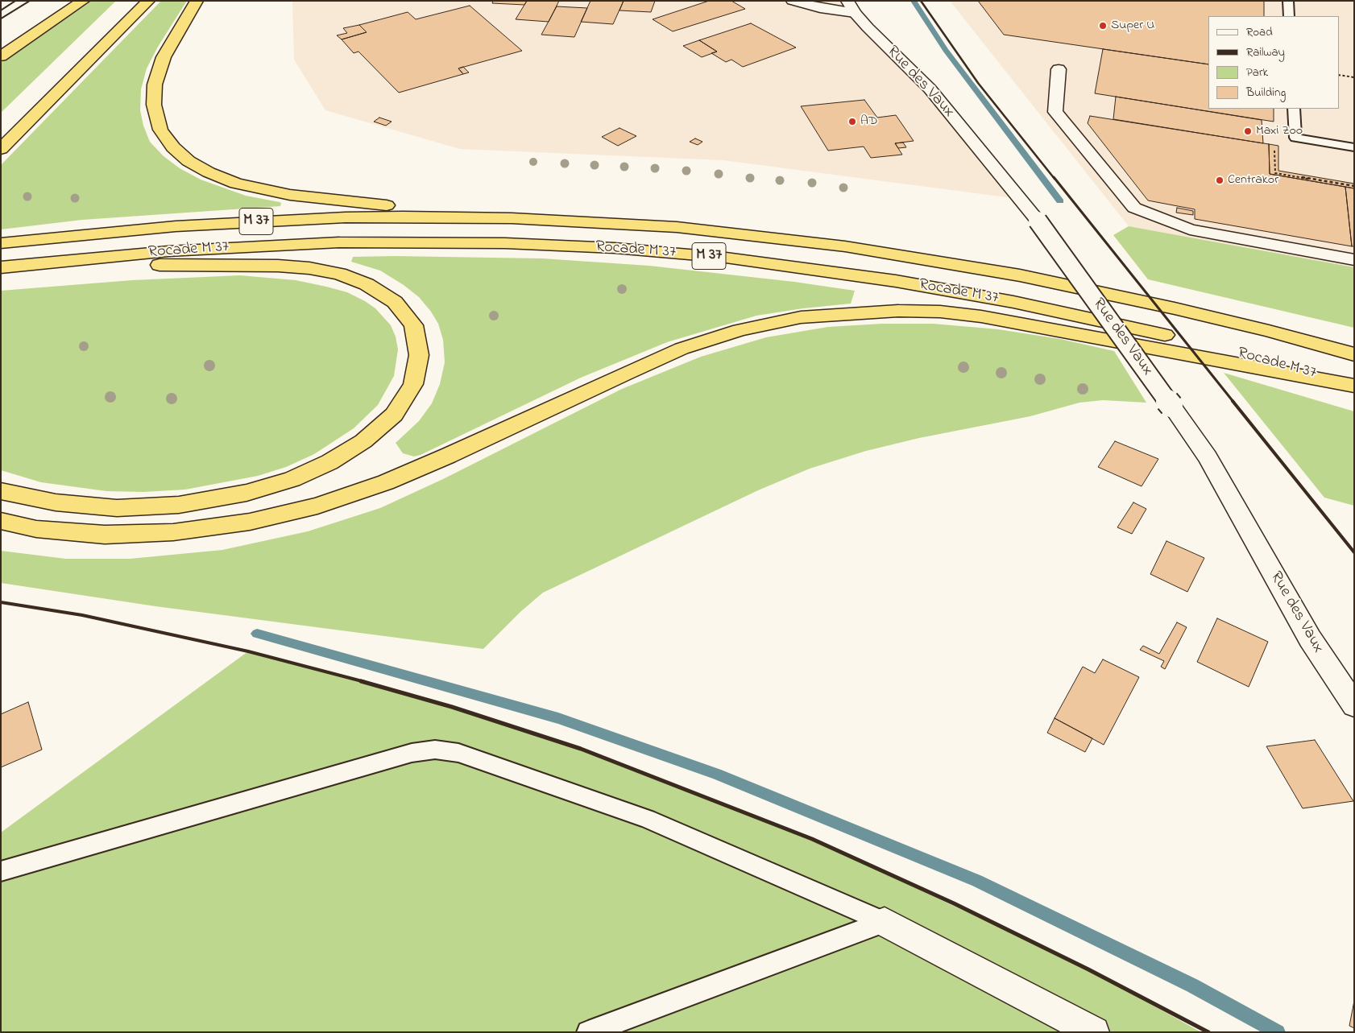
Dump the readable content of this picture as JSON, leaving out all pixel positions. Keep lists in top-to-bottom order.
{
  "streets": {
    "highway": ["M 37", "Rocade M 37"],
    "street": ["Rue des Vaux"]
  },
  "crossings": [
    ["M 37", "Rocade M 37"]
  ],
  "places": [
    "Super U",
    "AD",
    "Maxi Zoo",
    "Centrakor"
  ],
  "legend": [
    "Road",
    "Railway",
    "Park",
    "Building"
  ]
}
